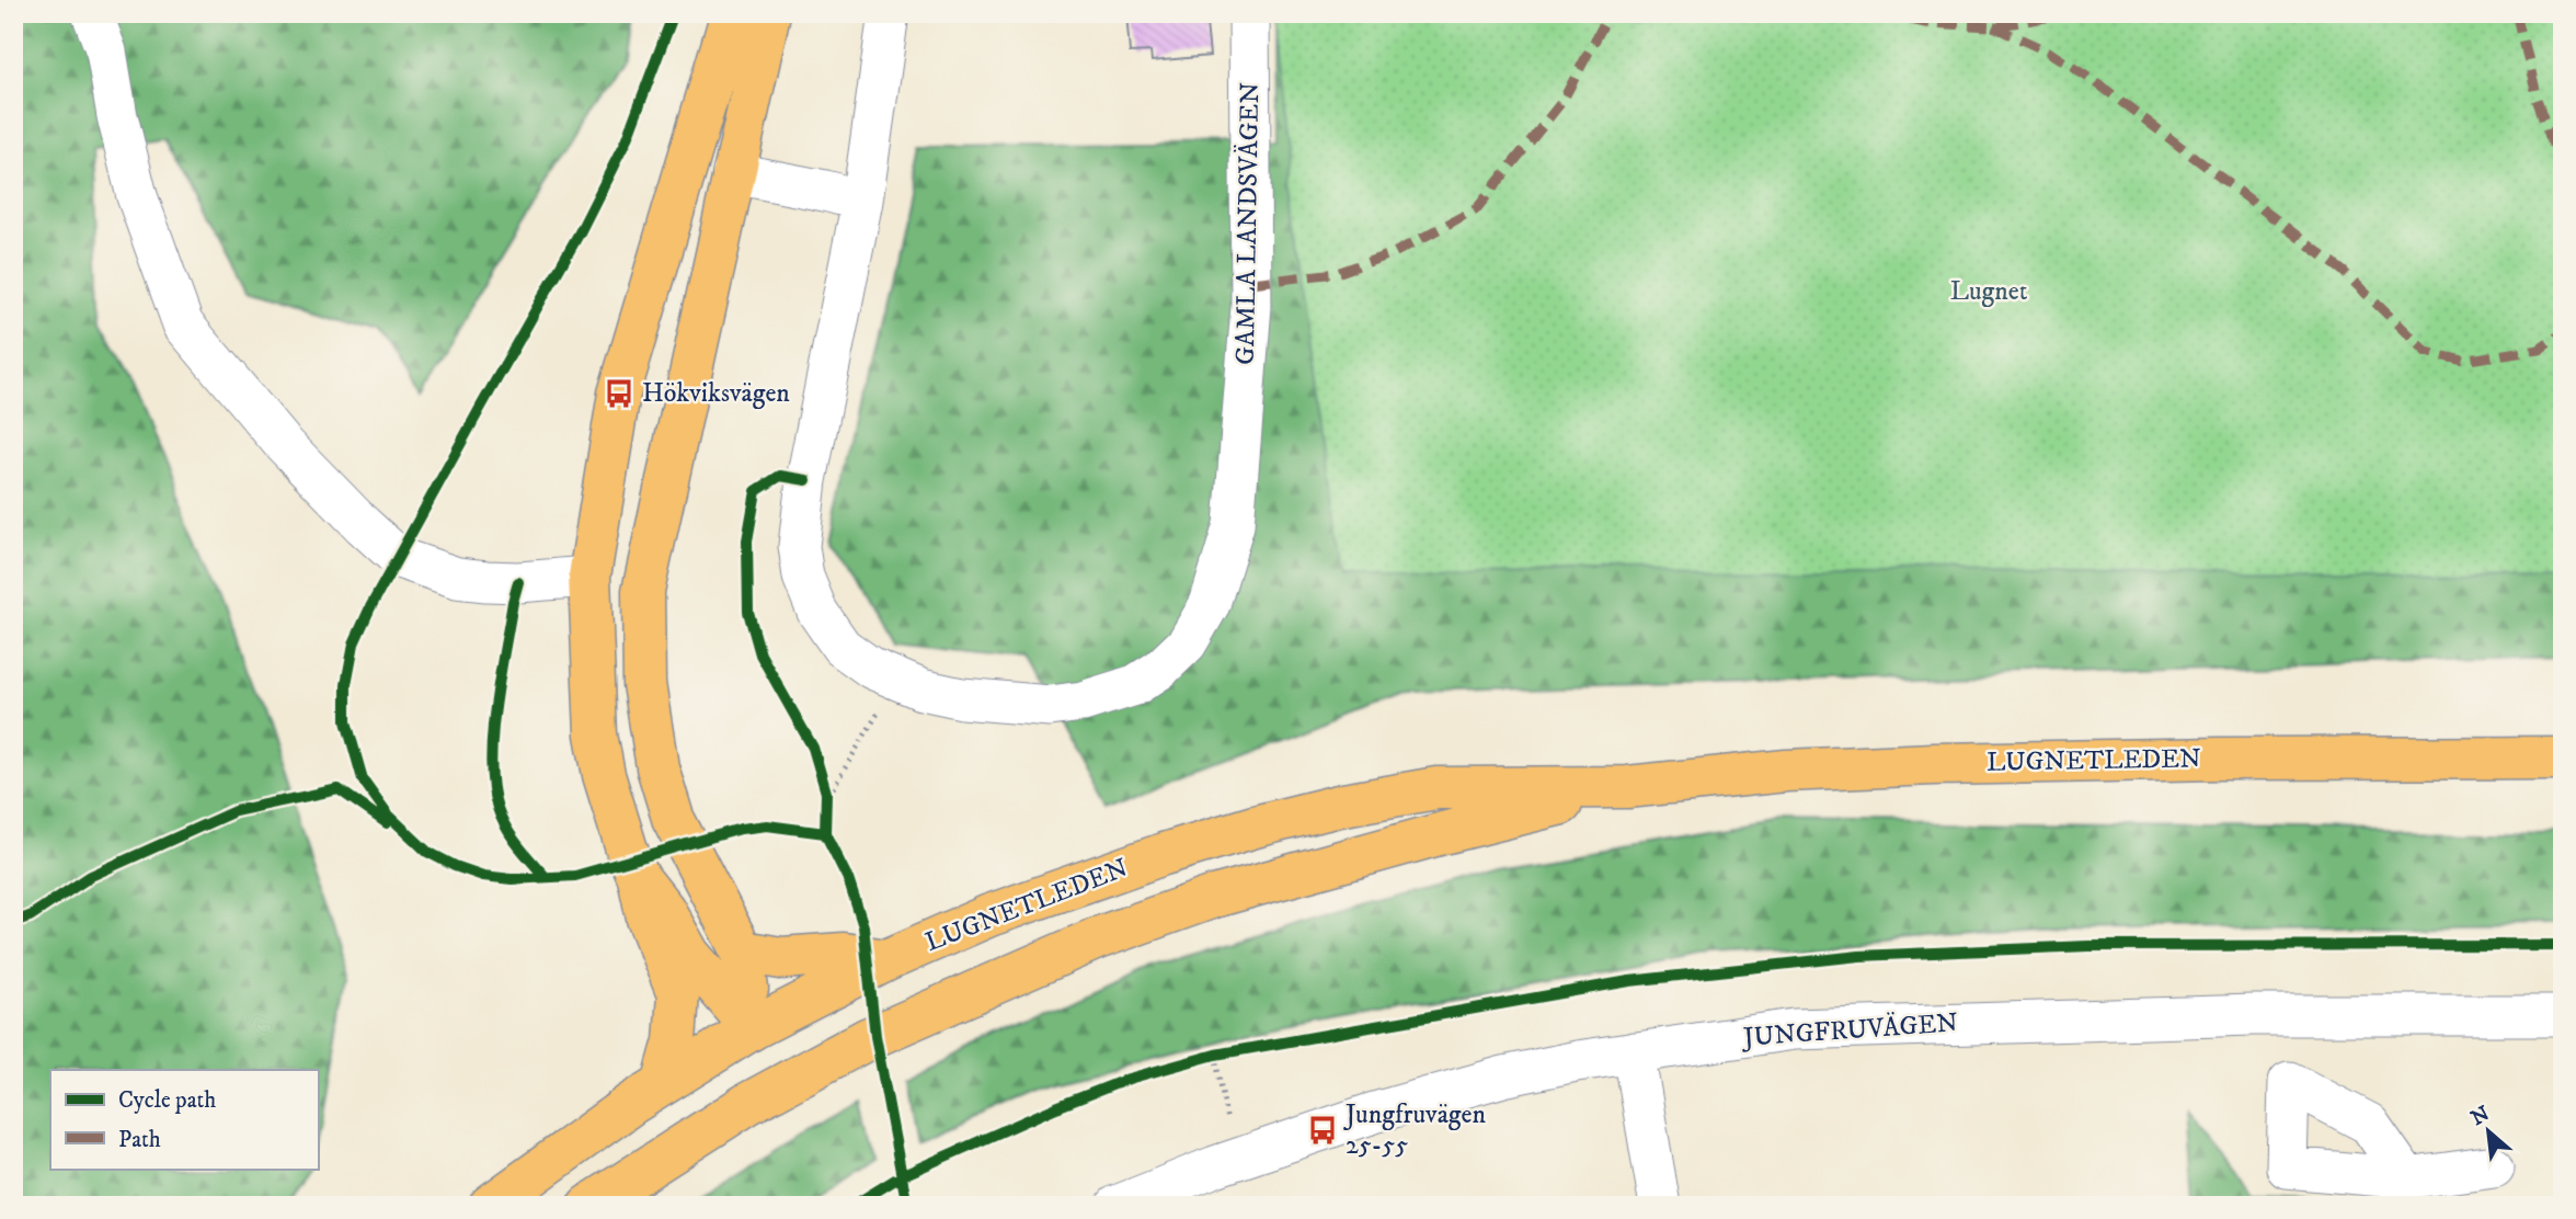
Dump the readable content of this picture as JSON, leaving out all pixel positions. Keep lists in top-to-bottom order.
{
  "streets": {
    "main road": ["LUGNETLEDEN"],
    "street": ["GAMLA LANDSVÄGEN", "JUNGFRUVÄGEN"]
  },
  "parks": ["Lugnet"],
  "places": {
    "bus stop": ["Hökviksvägen", "Jungfruvägen 25-55"]
  },
  "legend": ["Cycle path", "Path"],
  "north": "top left"
}
